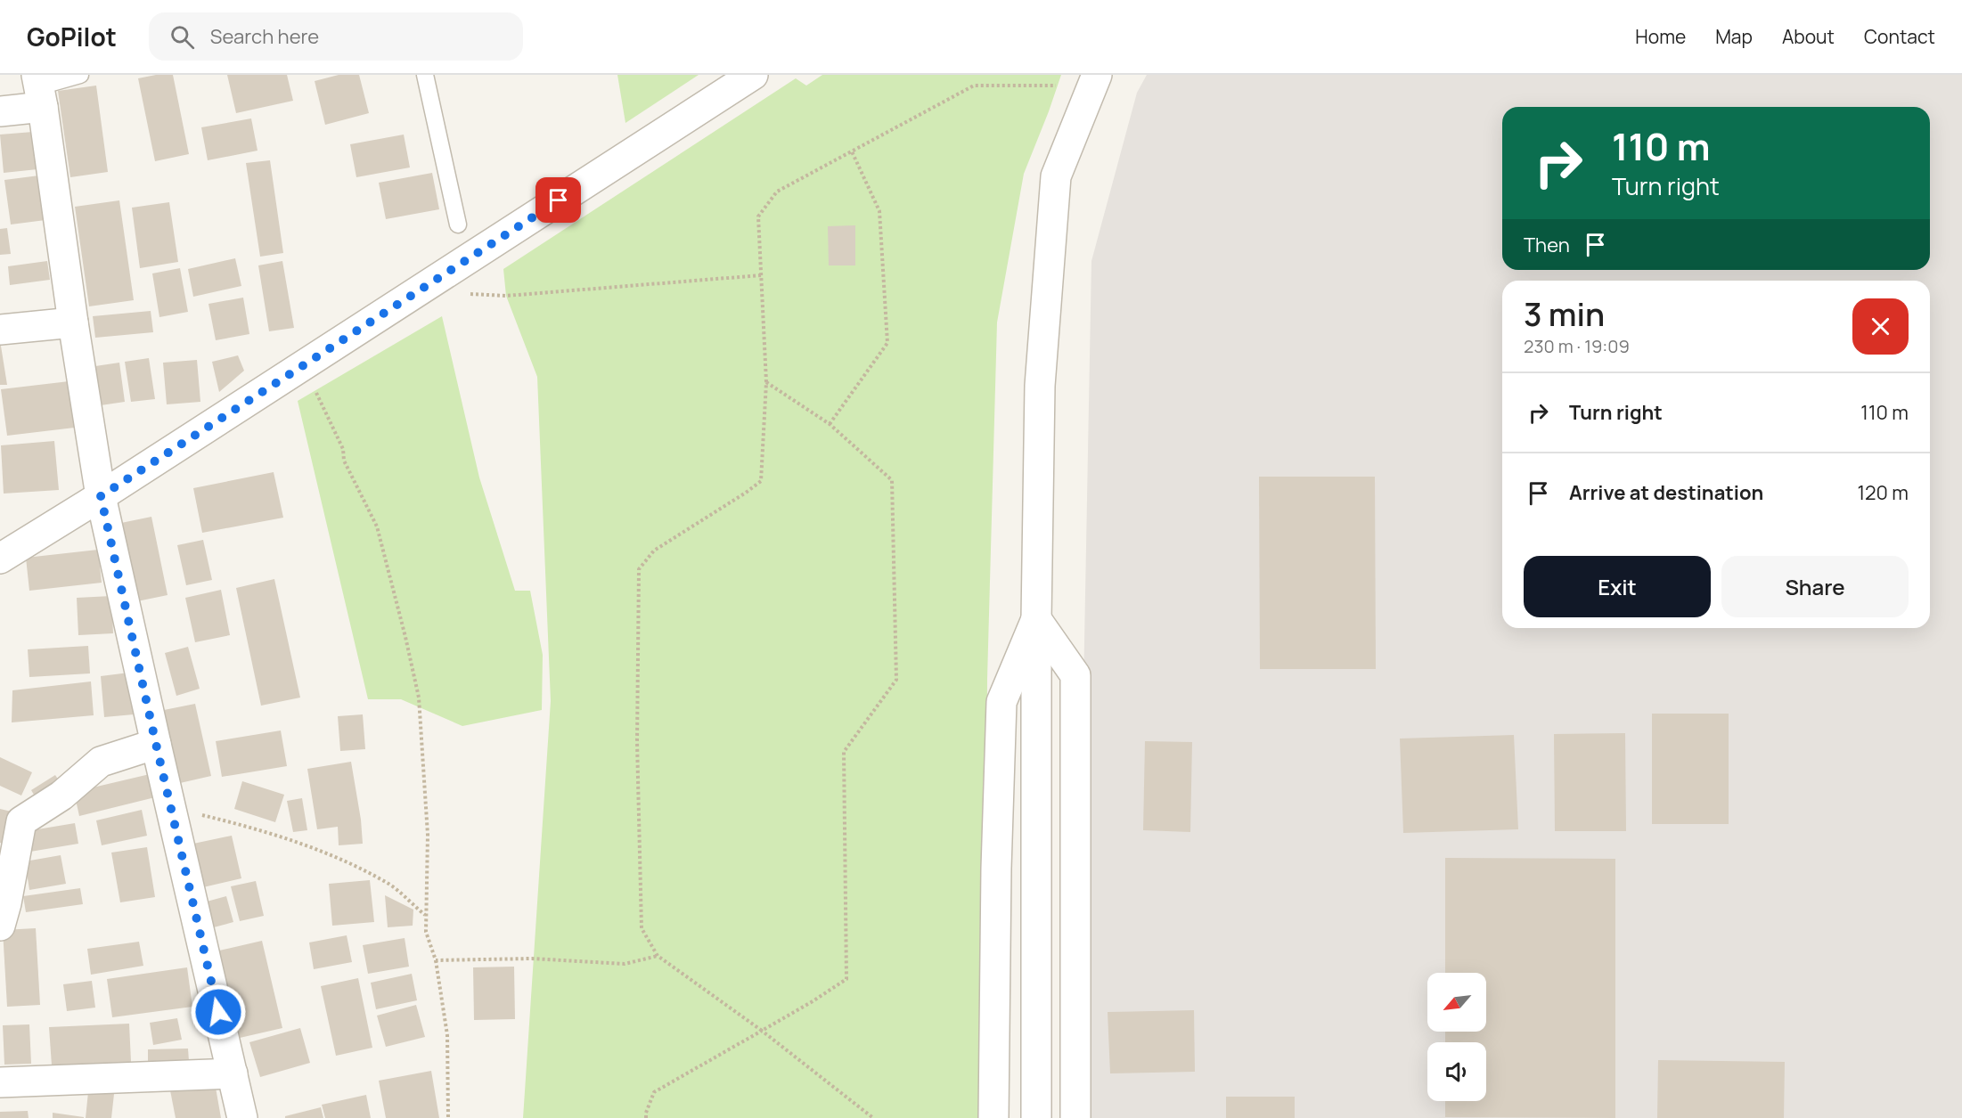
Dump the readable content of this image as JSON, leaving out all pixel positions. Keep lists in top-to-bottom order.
{
  "north": "bottom left",
  "page": {
    "header": "GoPilot",
    "search": "Search here",
    "nav": [
      "Home",
      "Map",
      "About",
      "Contact"
    ],
    "turn": ["110 m", "Turn right"],
    "then": "Then",
    "heading": ["3 min", "230 m · 19:09"],
    "list": [
      {
        "name": "Turn right",
        "value": "110 m"
      },
      {
        "name": "Arrive at destination",
        "value": "120 m"
      }
    ],
    "buttons": ["Exit", "Share"]
  }
}
